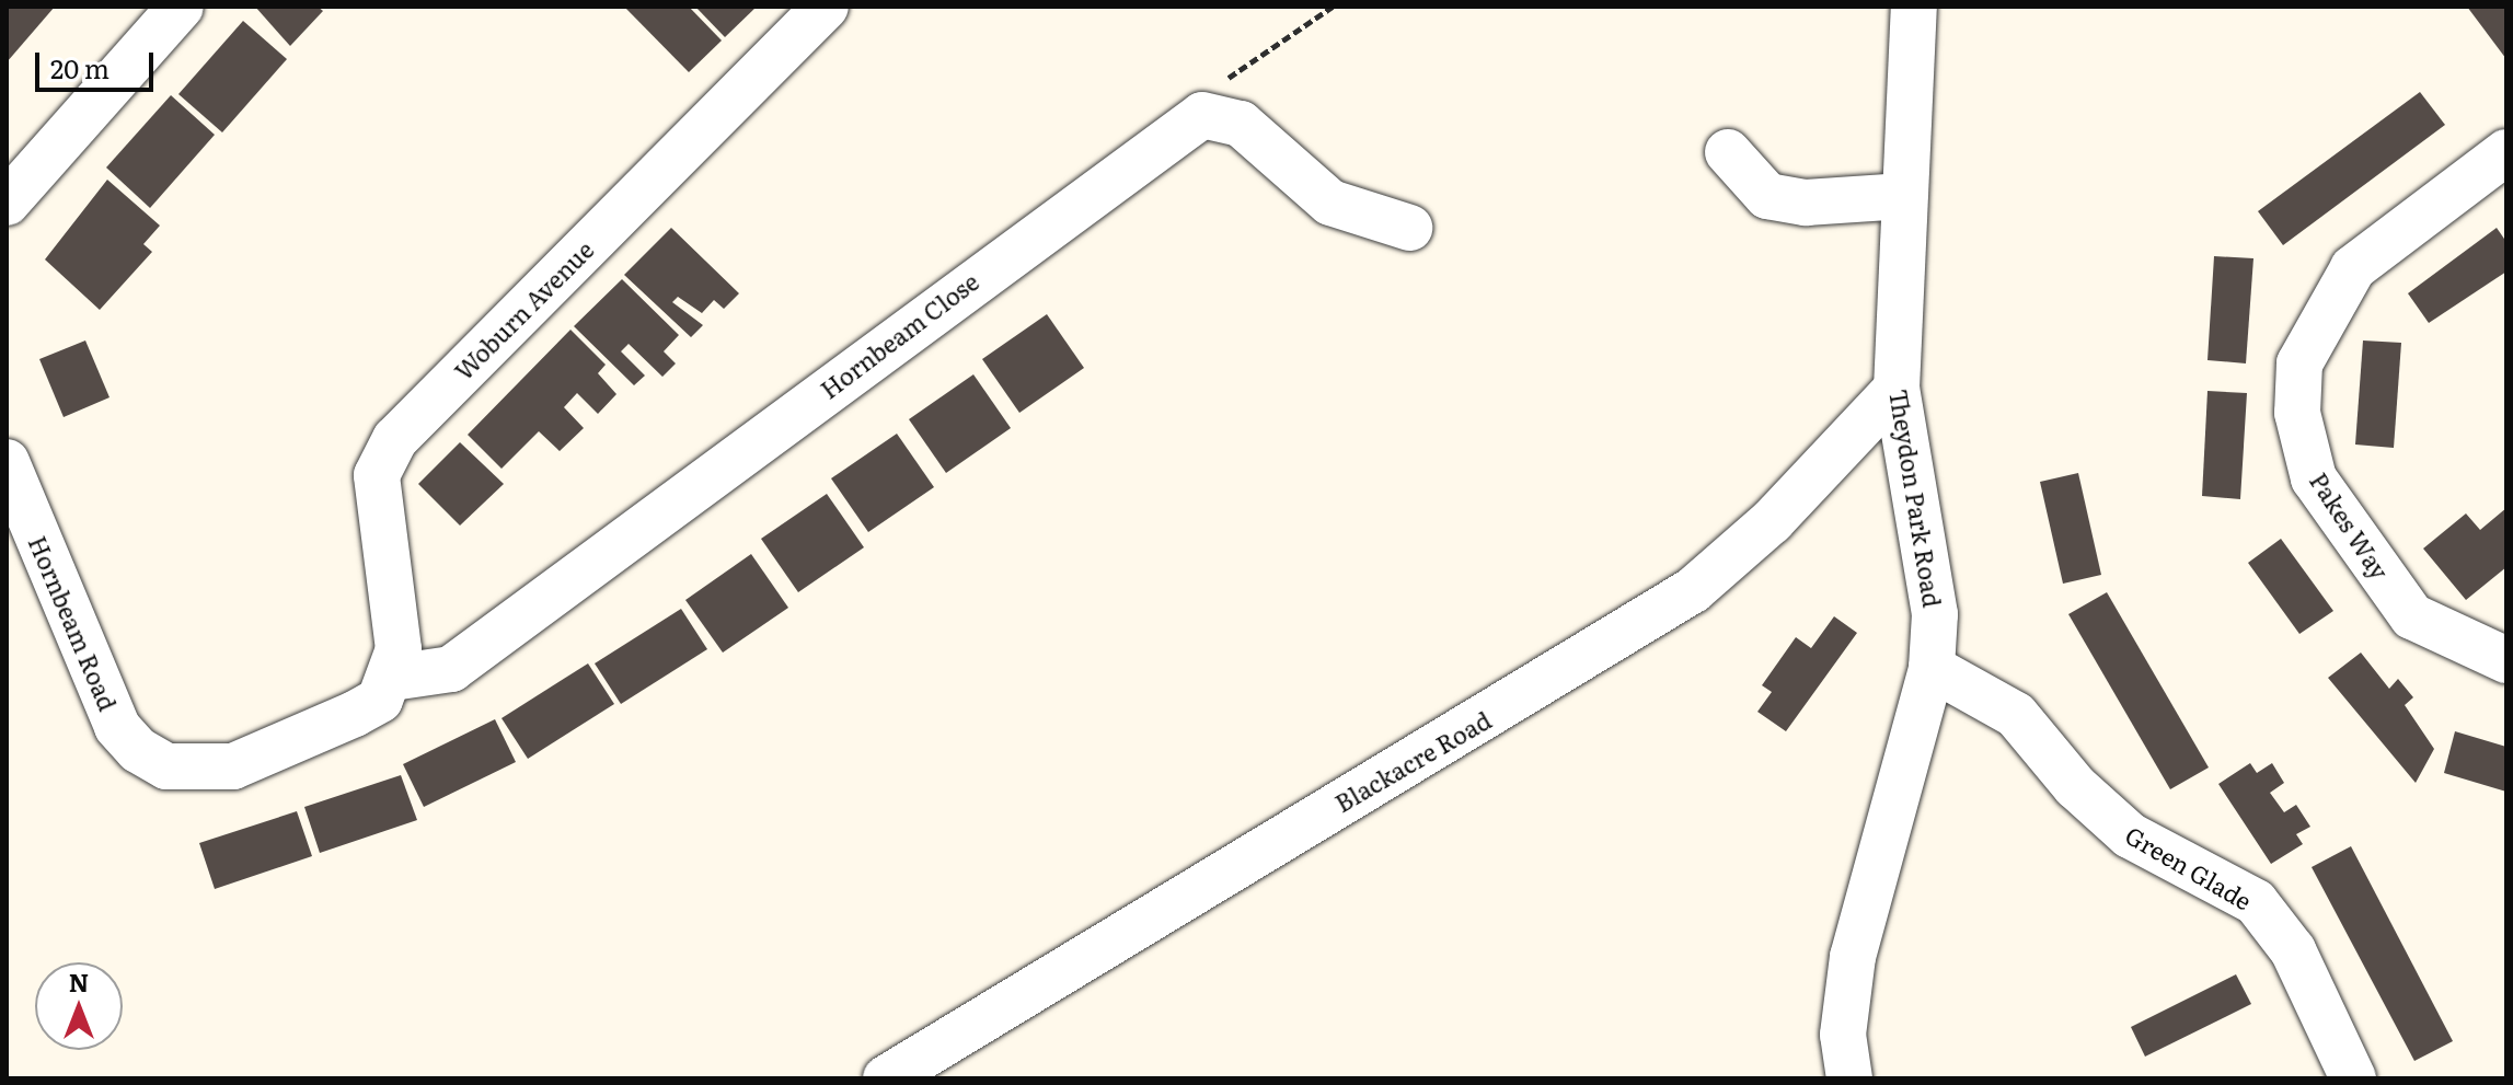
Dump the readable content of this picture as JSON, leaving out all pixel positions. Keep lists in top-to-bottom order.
{
  "streets": {
    "street": [
      "Woburn Avenue",
      "Hornbeam Close",
      "Theydon Park Road",
      "Pakes Way",
      "Hornbeam Road",
      "Blackacre Road",
      "Green Glade"
    ]
  },
  "crossings": [
    ["Woburn Avenue", "Hornbeam Close"],
    ["Woburn Avenue", "Hornbeam Road"],
    ["Hornbeam Close", "Hornbeam Road"],
    ["Theydon Park Road", "Blackacre Road"],
    ["Theydon Park Road", "Green Glade"]
  ],
  "scale_bar": "20 m",
  "north": "top"
}
